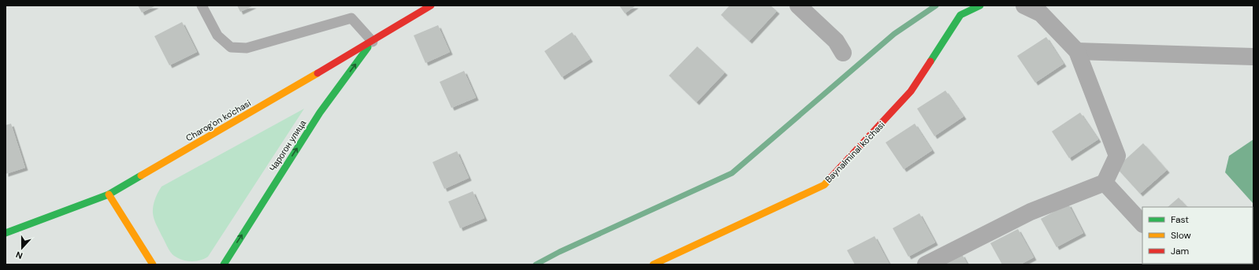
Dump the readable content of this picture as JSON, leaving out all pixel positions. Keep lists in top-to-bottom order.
{
  "streets": {
    "main road": ["Charog'on ko'chasi", "Чарогон улица", "Baynalminal ko'chasi"]
  },
  "crossings": [
    ["Charog'on ko'chasi", "Чарогон улица"]
  ],
  "one_way": ["Чарогон улица"],
  "legend": ["Fast", "Slow", "Jam"],
  "north": "bottom"
}
